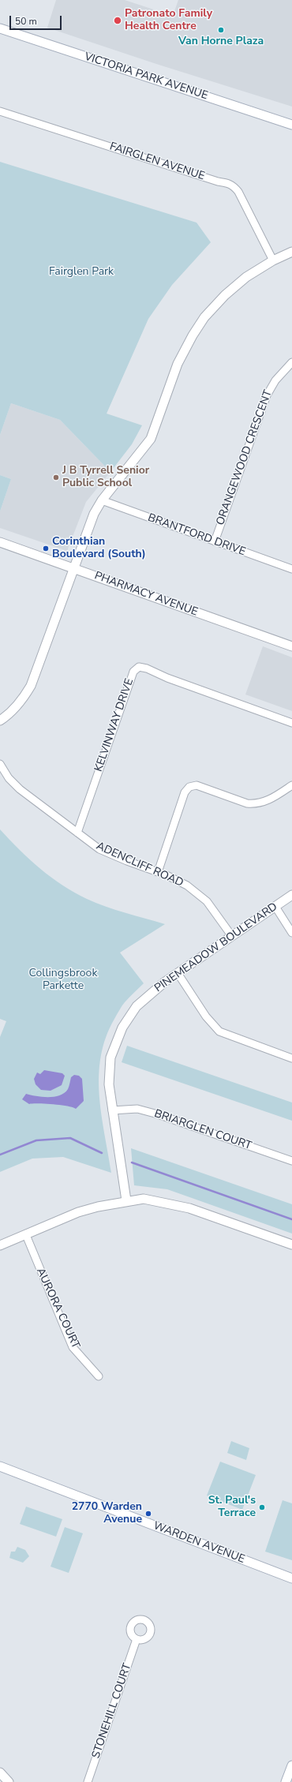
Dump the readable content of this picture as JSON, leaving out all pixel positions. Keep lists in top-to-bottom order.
{
  "streets": {
    "street": [
      "VICTORIA PARK AVENUE",
      "FAIRGLEN AVENUE",
      "ORANGEWOOD CRESCENT",
      "BRANTFORD DRIVE",
      "PHARMACY AVENUE",
      "KELVINWAY DRIVE",
      "ADENCLIFF ROAD",
      "PINEMEADOW BOULEVARD",
      "BRIARGLEN COURT",
      "AURORA COURT",
      "WARDEN AVENUE",
      "STONEHILL COURT"
    ]
  },
  "crossings": [
    ["ORANGEWOOD CRESCENT", "BRANTFORD DRIVE"],
    ["KELVINWAY DRIVE", "ADENCLIFF ROAD"],
    ["ADENCLIFF ROAD", "PINEMEADOW BOULEVARD"],
    ["PINEMEADOW BOULEVARD", "BRIARGLEN COURT"]
  ],
  "parks": ["Fairglen Park", "Collingsbrook Parkette"],
  "places": [
    "Patronato Family Health Centre",
    "Van Horne Plaza",
    "J B Tyrrell Senior Public School",
    "Corinthian Boulevard (South)",
    "St. Paul's Terrace",
    "2770 Warden Avenue"
  ],
  "scale_bar": "50 m"
}
